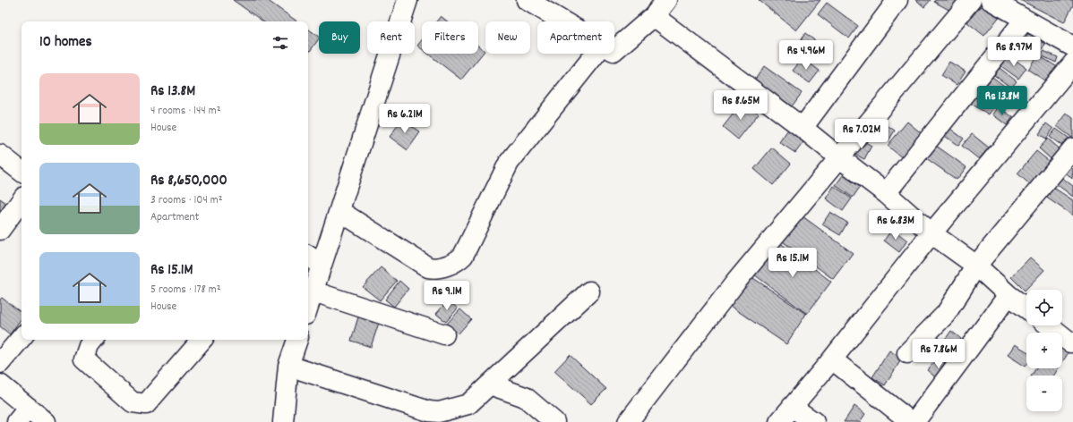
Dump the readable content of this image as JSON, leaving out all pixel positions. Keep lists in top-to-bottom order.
{
  "page": {
    "chip": [
      "Buy",
      "Rent",
      "Filters",
      "New",
      "Apartment"
    ],
    "heading": "10 homes",
    "price": [
      "Rs 8.97M",
      "Rs 4.96M",
      "Rs 13.8M",
      "Rs 8.65M",
      "Rs 6.21M",
      "Rs 7.02M",
      "Rs 6.83M",
      "Rs 15.1M",
      "Rs 9.1M",
      "Rs 7.86M"
    ],
    "list": [
      {
        "name": "Rs 13.8M",
        "note": "4 rooms · 144 m² · House"
      },
      {
        "name": "Rs 8,650,000",
        "note": "3 rooms · 104 m² · Apartment"
      },
      {
        "name": "Rs 15.1M",
        "note": "5 rooms · 178 m² · House"
      }
    ],
    "map_buttons": ["+", "−"]
  }
}
